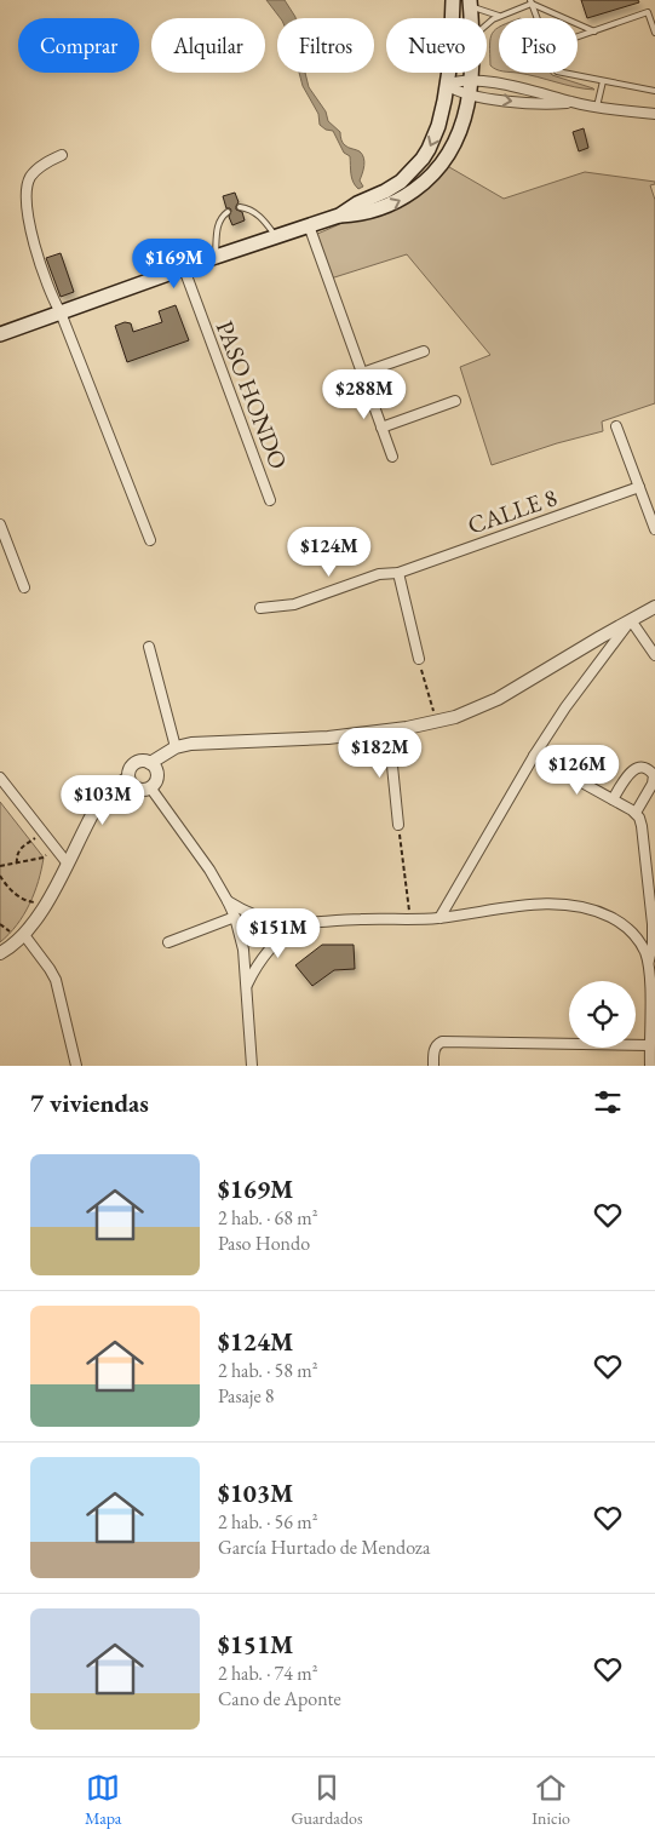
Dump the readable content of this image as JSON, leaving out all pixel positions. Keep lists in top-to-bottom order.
{
  "streets": {
    "street": ["PASO HONDO", "CALLE 8"]
  },
  "page": {
    "chip": [
      "Comprar",
      "Alquilar",
      "Filtros",
      "Nuevo",
      "Piso"
    ],
    "price": [
      "$169M",
      "$288M",
      "$124M",
      "$182M",
      "$126M",
      "$103M",
      "$151M"
    ],
    "heading": "7 viviendas",
    "list": [
      {
        "name": "$169M",
        "note": "2 hab. · 68 m² · Paso Hondo"
      },
      {
        "name": "$124M",
        "note": "2 hab. · 58 m² · Pasaje 8"
      },
      {
        "name": "$103M",
        "note": "2 hab. · 56 m² · García Hurtado de Mendoza"
      },
      {
        "name": "$151M",
        "note": "2 hab. · 74 m² · Cano de Aponte"
      }
    ],
    "tabs": ["Mapa", "Guardados", "Inicio"]
  }
}
